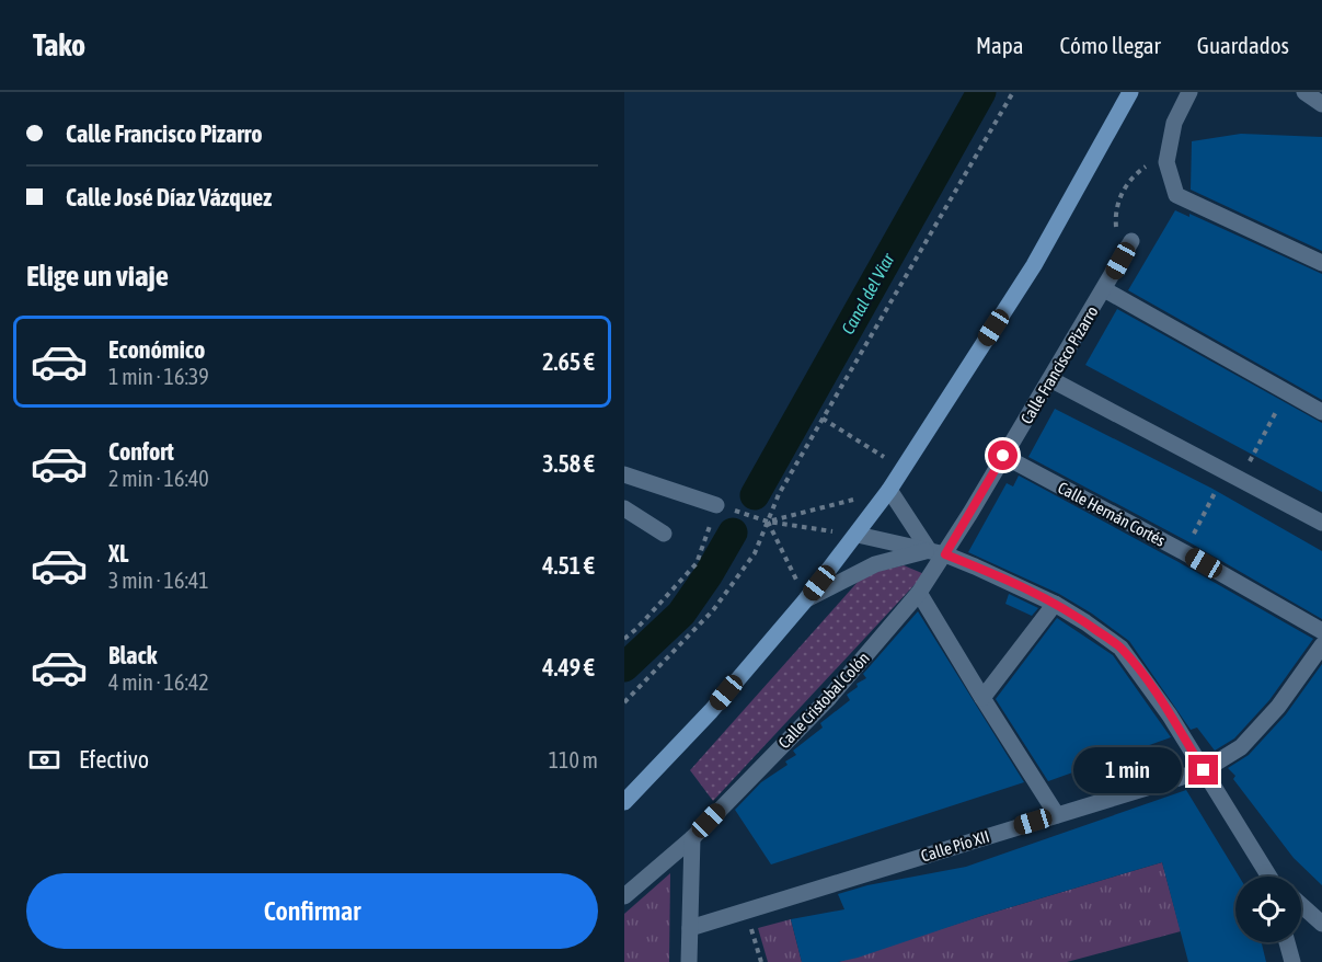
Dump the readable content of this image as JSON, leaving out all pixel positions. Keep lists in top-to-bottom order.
{
  "streets": {
    "street": [
      "Calle Francisco Pizarro",
      "Calle Hernán Cortés",
      "Calle Cristobal Colón",
      "Calle Pío XII"
    ]
  },
  "crossings": [
    ["Calle Francisco Pizarro", "Calle Hernán Cortés"],
    ["Calle Francisco Pizarro", "Calle Cristobal Colón"]
  ],
  "water": ["Canal del Viar"],
  "page": {
    "header": "Tako",
    "nav": ["Mapa", "Cómo llegar", "Guardados"],
    "banner": ["Calle Francisco Pizarro", "Calle José Díaz Vázquez"],
    "heading": "Elige un viaje",
    "list": [
      {
        "name": "Económico",
        "note": "1 min · 16:39",
        "value": "2.65 €"
      },
      {
        "name": "Confort",
        "note": "2 min · 16:40",
        "value": "3.58 €"
      },
      {
        "name": "XL",
        "note": "3 min · 16:41",
        "value": "4.51 €"
      },
      {
        "name": "Black",
        "note": "4 min · 16:42",
        "value": "4.49 €"
      }
    ],
    "pay": ["Efectivo", "110 m"],
    "bubble": "1 min",
    "buttons": "Confirmar"
  }
}
